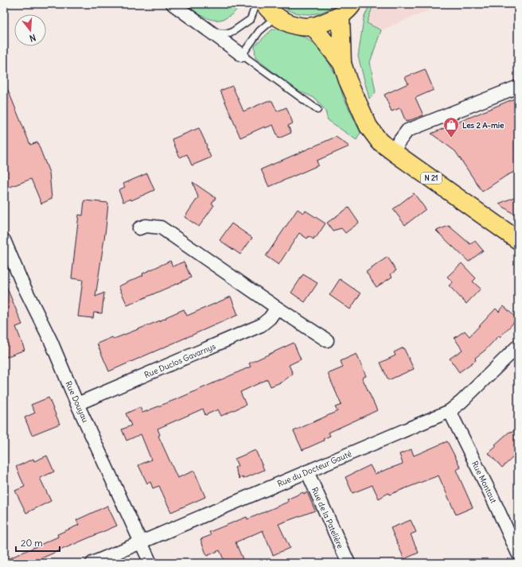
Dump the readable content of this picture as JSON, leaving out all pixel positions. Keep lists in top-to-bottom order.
{
  "streets": {
    "main road": ["N 21"],
    "street": [
      "Rue Duclos Gavarnys",
      "Rue Douyau",
      "Rue du Docteur Gauté",
      "Rue Montaut",
      "Rue de la Patelière"
    ]
  },
  "crossings": [
    ["Rue Duclos Gavarnys", "Rue Douyau"],
    ["Rue Douyau", "Rue du Docteur Gauté"],
    ["Rue du Docteur Gauté", "Rue Montaut"],
    ["Rue du Docteur Gauté", "Rue de la Patelière"]
  ],
  "places": {
    "shop": ["Les 2 A-mie"]
  },
  "scale_bar": "20 m",
  "north": "bottom"
}
